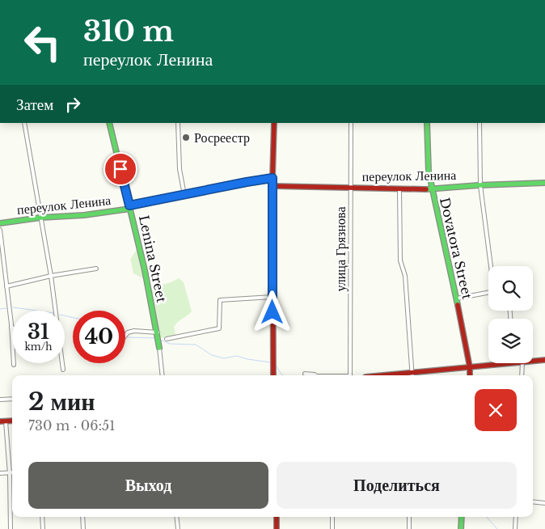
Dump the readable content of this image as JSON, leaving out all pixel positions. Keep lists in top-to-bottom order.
{
  "streets": {
    "street": [
      "переулок Ленина",
      "Dovatora Street",
      "улица Грязнова",
      "Lenina Street"
    ]
  },
  "crossings": [
    ["переулок Ленина", "Dovatora Street"],
    ["переулок Ленина", "улица Грязнова"],
    ["переулок Ленина", "Lenina Street"]
  ],
  "places": ["Росреестр"],
  "page": {
    "turn": ["310 m", "переулок Ленина"],
    "then": "Затем",
    "speed": "31 km/h",
    "limit": "40",
    "heading": ["2 мин", "730 m · 06:51"],
    "buttons": ["Выход", "Поделиться"]
  }
}
